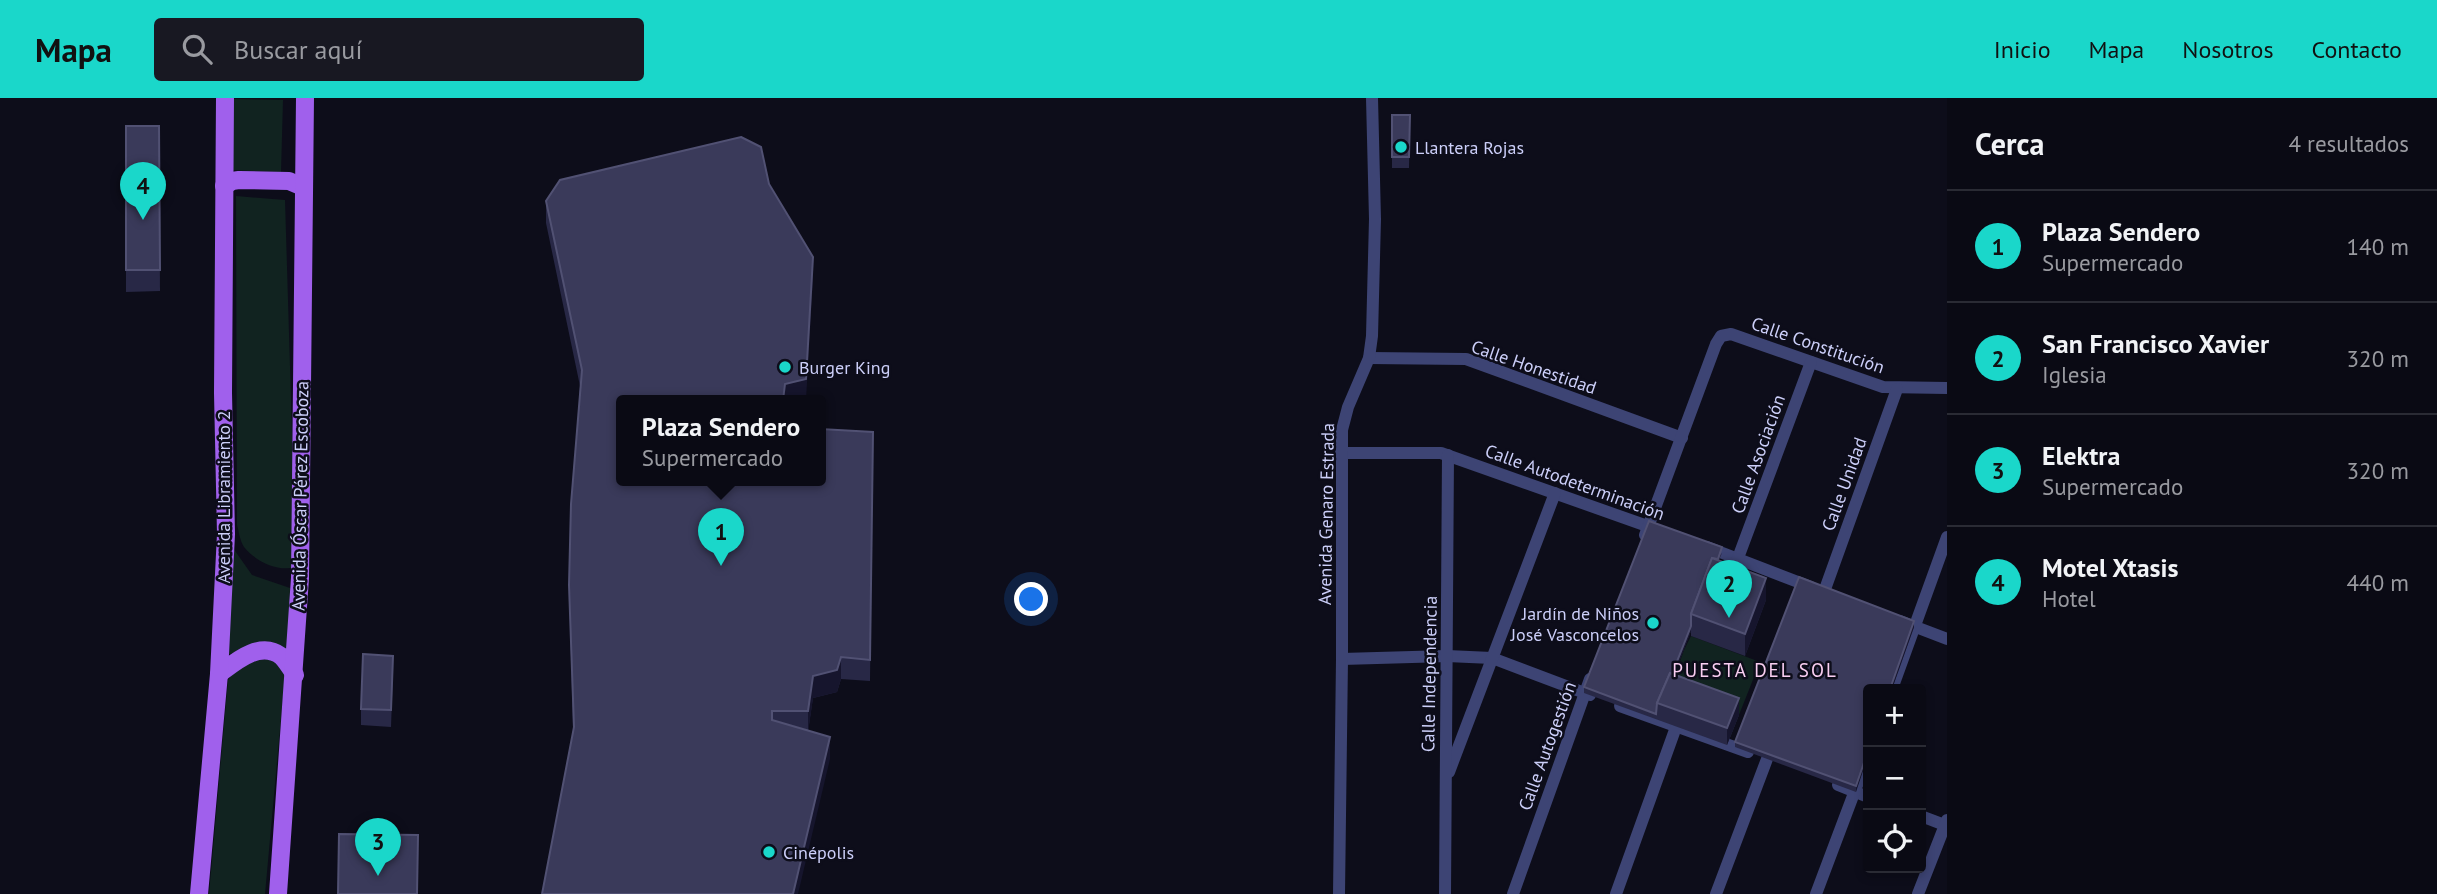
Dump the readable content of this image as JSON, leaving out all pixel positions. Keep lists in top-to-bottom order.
{
  "streets": {
    "main road": ["Avenida Óscar Pérez Escoboza", "Avenida Libramiento 2"],
    "street": [
      "Calle Constitución",
      "Calle Honestidad",
      "Calle Asociación",
      "Calle Autodeterminación",
      "Calle Unidad",
      "Avenida Genaro Estrada",
      "Calle Independencia",
      "Calle Autogestión"
    ]
  },
  "crossings": [
    ["Calle Constitución", "Calle Honestidad"],
    ["Calle Constitución", "Calle Asociación"],
    ["Calle Constitución", "Calle Unidad"],
    ["Calle Honestidad", "Avenida Genaro Estrada"],
    ["Calle Autodeterminación", "Avenida Genaro Estrada"],
    ["Calle Autodeterminación", "Calle Independencia"]
  ],
  "districts": ["PUESTA DEL SOL"],
  "places": [
    "Llantera Rojas",
    "Burger King",
    "Jardín de Niños José Vasconcelos",
    "Cinépolis"
  ],
  "page": {
    "header": "Mapa",
    "search": "Buscar aquí",
    "nav": [
      "Inicio",
      "Mapa",
      "Nosotros",
      "Contacto"
    ],
    "heading": ["Cerca", "4 resultados"],
    "pins": [
      "4",
      "1",
      "2",
      "3"
    ],
    "list": [
      {
        "mark": "1",
        "name": "Plaza Sendero",
        "note": "Supermercado",
        "value": "140 m"
      },
      {
        "mark": "2",
        "name": "San Francisco Xavier",
        "note": "Iglesia",
        "value": "320 m"
      },
      {
        "mark": "3",
        "name": "Elektra",
        "note": "Supermercado",
        "value": "320 m"
      },
      {
        "mark": "4",
        "name": "Motel Xtasis",
        "note": "Hotel",
        "value": "440 m"
      }
    ],
    "popup": ["Plaza Sendero", "Supermercado"],
    "map_buttons": ["+", "−"]
  }
}
